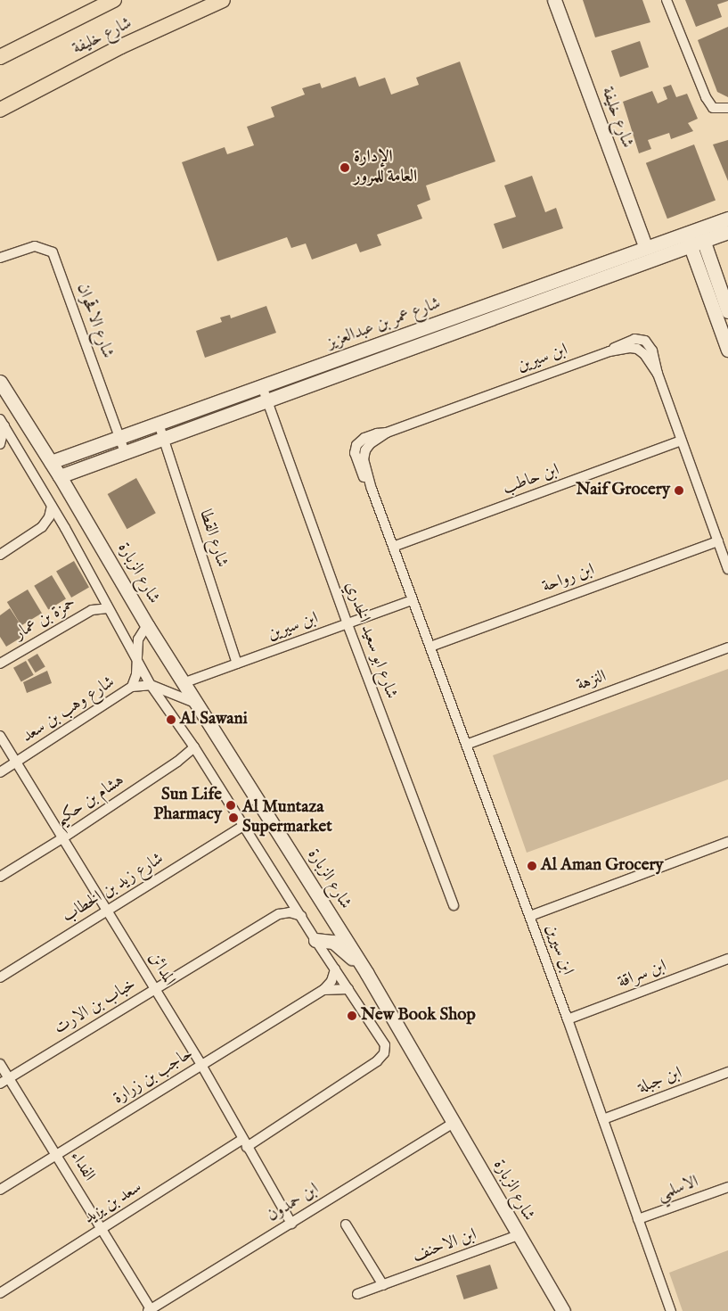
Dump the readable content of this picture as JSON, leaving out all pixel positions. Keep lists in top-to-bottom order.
{
  "streets": {
    "main road": ["شارع خليفة"],
    "street": [
      "شارع الاقحوان",
      "شارع عمر بن عبدالعزيز",
      "ابن سيرين",
      "ابن حاطب",
      "شارع القطا",
      "شارع الزبارة",
      "ابن رواحة",
      "حمزة بن عمار",
      "شارع ابو سعيد الخدري",
      "النزهة",
      "شارع وهب بن سعد",
      "هشام بن حكيم",
      "شارع زيد بن الخطاب",
      "المدائن",
      "ابن سراقة",
      "خباب بن الارت",
      "حاجب بن زرارة",
      "ابن جبلة",
      "الفداء",
      "الاسلمي",
      "سعد بن يزيد",
      "ابن حمدون",
      "ابن الاحنف"
    ]
  },
  "crossings": [
    ["شارع خليفة", "شارع عمر بن عبدالعزيز"],
    ["شارع الاقحوان", "شارع عمر بن عبدالعزيز"],
    ["شارع عمر بن عبدالعزيز", "شارع القطا"],
    ["شارع عمر بن عبدالعزيز", "شارع الزبارة"],
    ["شارع عمر بن عبدالعزيز", "شارع ابو سعيد الخدري"],
    ["ابن سيرين", "ابن حاطب"],
    ["ابن سيرين", "شارع القطا"],
    ["ابن سيرين", "شارع الزبارة"],
    ["ابن سيرين", "ابن رواحة"],
    ["ابن سيرين", "شارع ابو سعيد الخدري"],
    ["ابن سيرين", "النزهة"],
    ["ابن سيرين", "ابن سراقة"],
    ["ابن سيرين", "ابن جبلة"],
    ["ابن سيرين", "الاسلمي"],
    ["شارع الزبارة", "شارع وهب بن سعد"],
    ["شارع الزبارة", "ابن حمدون"],
    ["شارع الزبارة", "ابن الاحنف"],
    ["شارع وهب بن سعد", "المدائن"],
    ["هشام بن حكيم", "المدائن"],
    ["شارع زيد بن الخطاب", "المدائن"],
    ["المدائن", "خباب بن الارت"],
    ["المدائن", "حاجب بن زرارة"],
    ["المدائن", "سعد بن يزيد"],
    ["المدائن", "ابن حمدون"],
    ["خباب بن الارت", "الفداء"],
    ["حاجب بن زرارة", "الفداء"],
    ["حاجب بن زرارة", "سعد بن يزيد"],
    ["الفداء", "سعد بن يزيد"],
    ["الفداء", "ابن حمدون"]
  ],
  "places": [
    "الإدارة العامة للمرور",
    "Naif Grocery",
    "Al Sawani",
    "Sun Life Pharmacy",
    "Al Muntaza Supermarket",
    "Al Aman Grocery",
    "New Book Shop"
  ]
}
